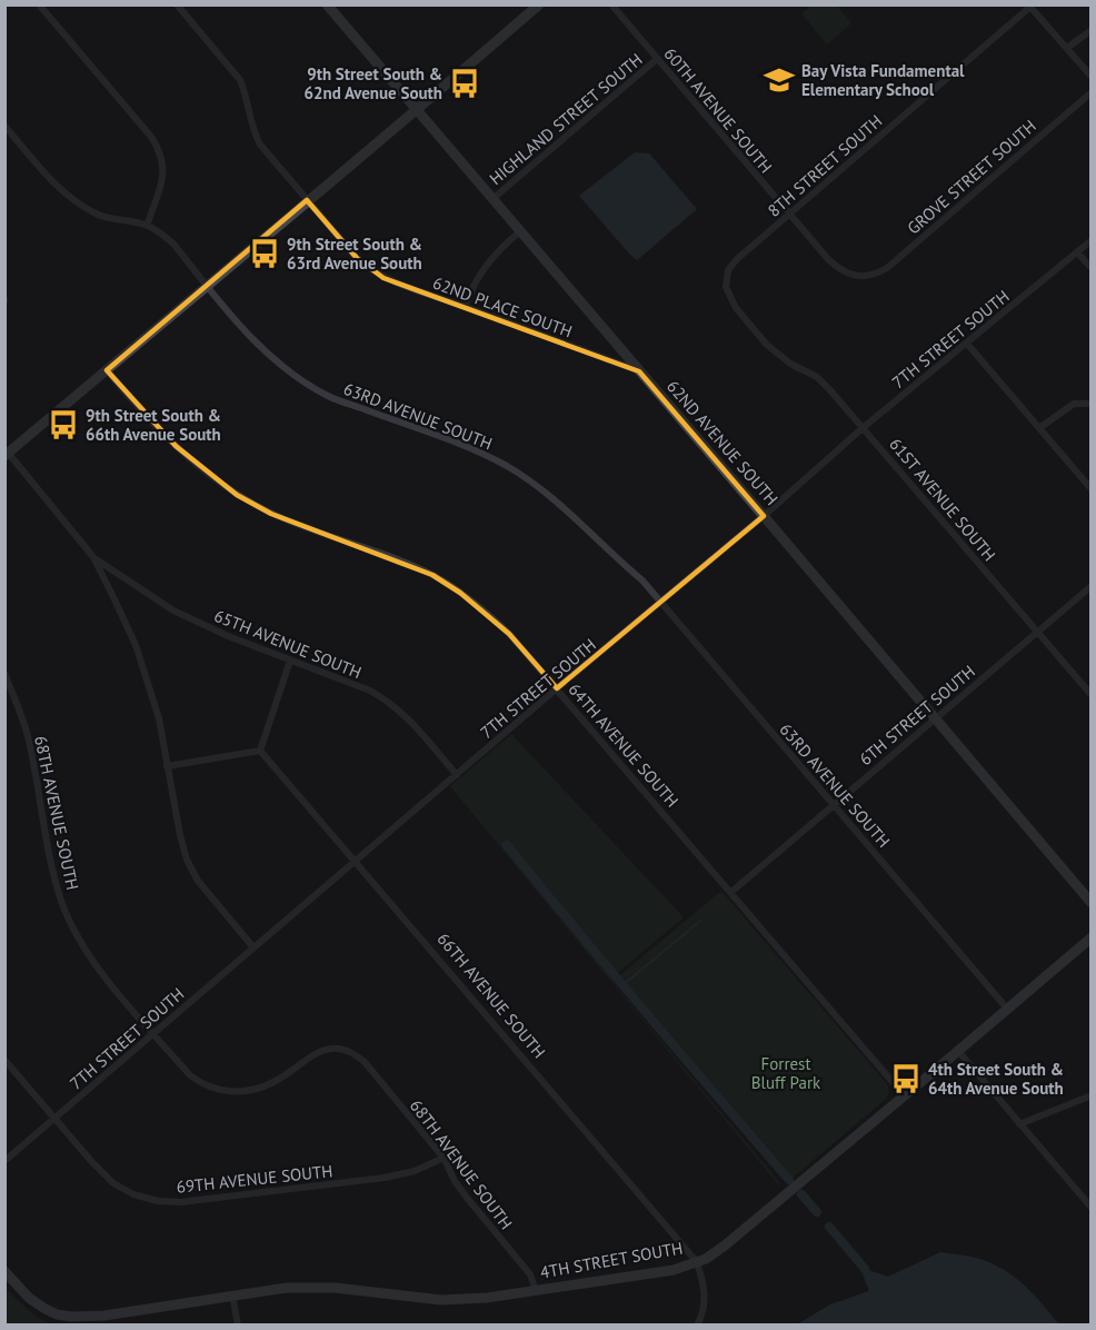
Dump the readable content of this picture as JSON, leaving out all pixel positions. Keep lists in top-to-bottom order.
{
  "streets": {
    "street": [
      "60TH AVENUE SOUTH",
      "HIGHLAND STREET SOUTH",
      "8TH STREET SOUTH",
      "GROVE STREET SOUTH",
      "62ND PLACE SOUTH",
      "7TH STREET SOUTH",
      "63RD AVENUE SOUTH",
      "62ND AVENUE SOUTH",
      "61ST AVENUE SOUTH",
      "65TH AVENUE SOUTH",
      "6TH STREET SOUTH",
      "64TH AVENUE SOUTH",
      "68TH AVENUE SOUTH",
      "66TH AVENUE SOUTH",
      "69TH AVENUE SOUTH",
      "4TH STREET SOUTH"
    ]
  },
  "crossings": [
    ["60TH AVENUE SOUTH", "HIGHLAND STREET SOUTH"],
    ["60TH AVENUE SOUTH", "8TH STREET SOUTH"],
    ["60TH AVENUE SOUTH", "GROVE STREET SOUTH"],
    ["HIGHLAND STREET SOUTH", "62ND AVENUE SOUTH"],
    ["8TH STREET SOUTH", "61ST AVENUE SOUTH"],
    ["62ND PLACE SOUTH", "62ND AVENUE SOUTH"],
    ["7TH STREET SOUTH", "63RD AVENUE SOUTH"],
    ["7TH STREET SOUTH", "62ND AVENUE SOUTH"],
    ["7TH STREET SOUTH", "61ST AVENUE SOUTH"],
    ["7TH STREET SOUTH", "65TH AVENUE SOUTH"],
    ["7TH STREET SOUTH", "64TH AVENUE SOUTH"],
    ["7TH STREET SOUTH", "68TH AVENUE SOUTH"],
    ["7TH STREET SOUTH", "66TH AVENUE SOUTH"],
    ["7TH STREET SOUTH", "69TH AVENUE SOUTH"],
    ["63RD AVENUE SOUTH", "6TH STREET SOUTH"],
    ["63RD AVENUE SOUTH", "4TH STREET SOUTH"],
    ["62ND AVENUE SOUTH", "6TH STREET SOUTH"],
    ["61ST AVENUE SOUTH", "6TH STREET SOUTH"],
    ["6TH STREET SOUTH", "64TH AVENUE SOUTH"],
    ["64TH AVENUE SOUTH", "4TH STREET SOUTH"],
    ["68TH AVENUE SOUTH", "69TH AVENUE SOUTH"],
    ["68TH AVENUE SOUTH", "4TH STREET SOUTH"],
    ["66TH AVENUE SOUTH", "4TH STREET SOUTH"]
  ],
  "parks": ["Forrest Bluff Park"],
  "places": {
    "school or university": ["Bay Vista Fundamental Elementary School"],
    "bus stop": [
      "9th Street South & 62nd Avenue South",
      "9th Street South & 63rd Avenue South",
      "9th Street South & 66th Avenue South",
      "4th Street South & 64th Avenue South"
    ]
  }
}
